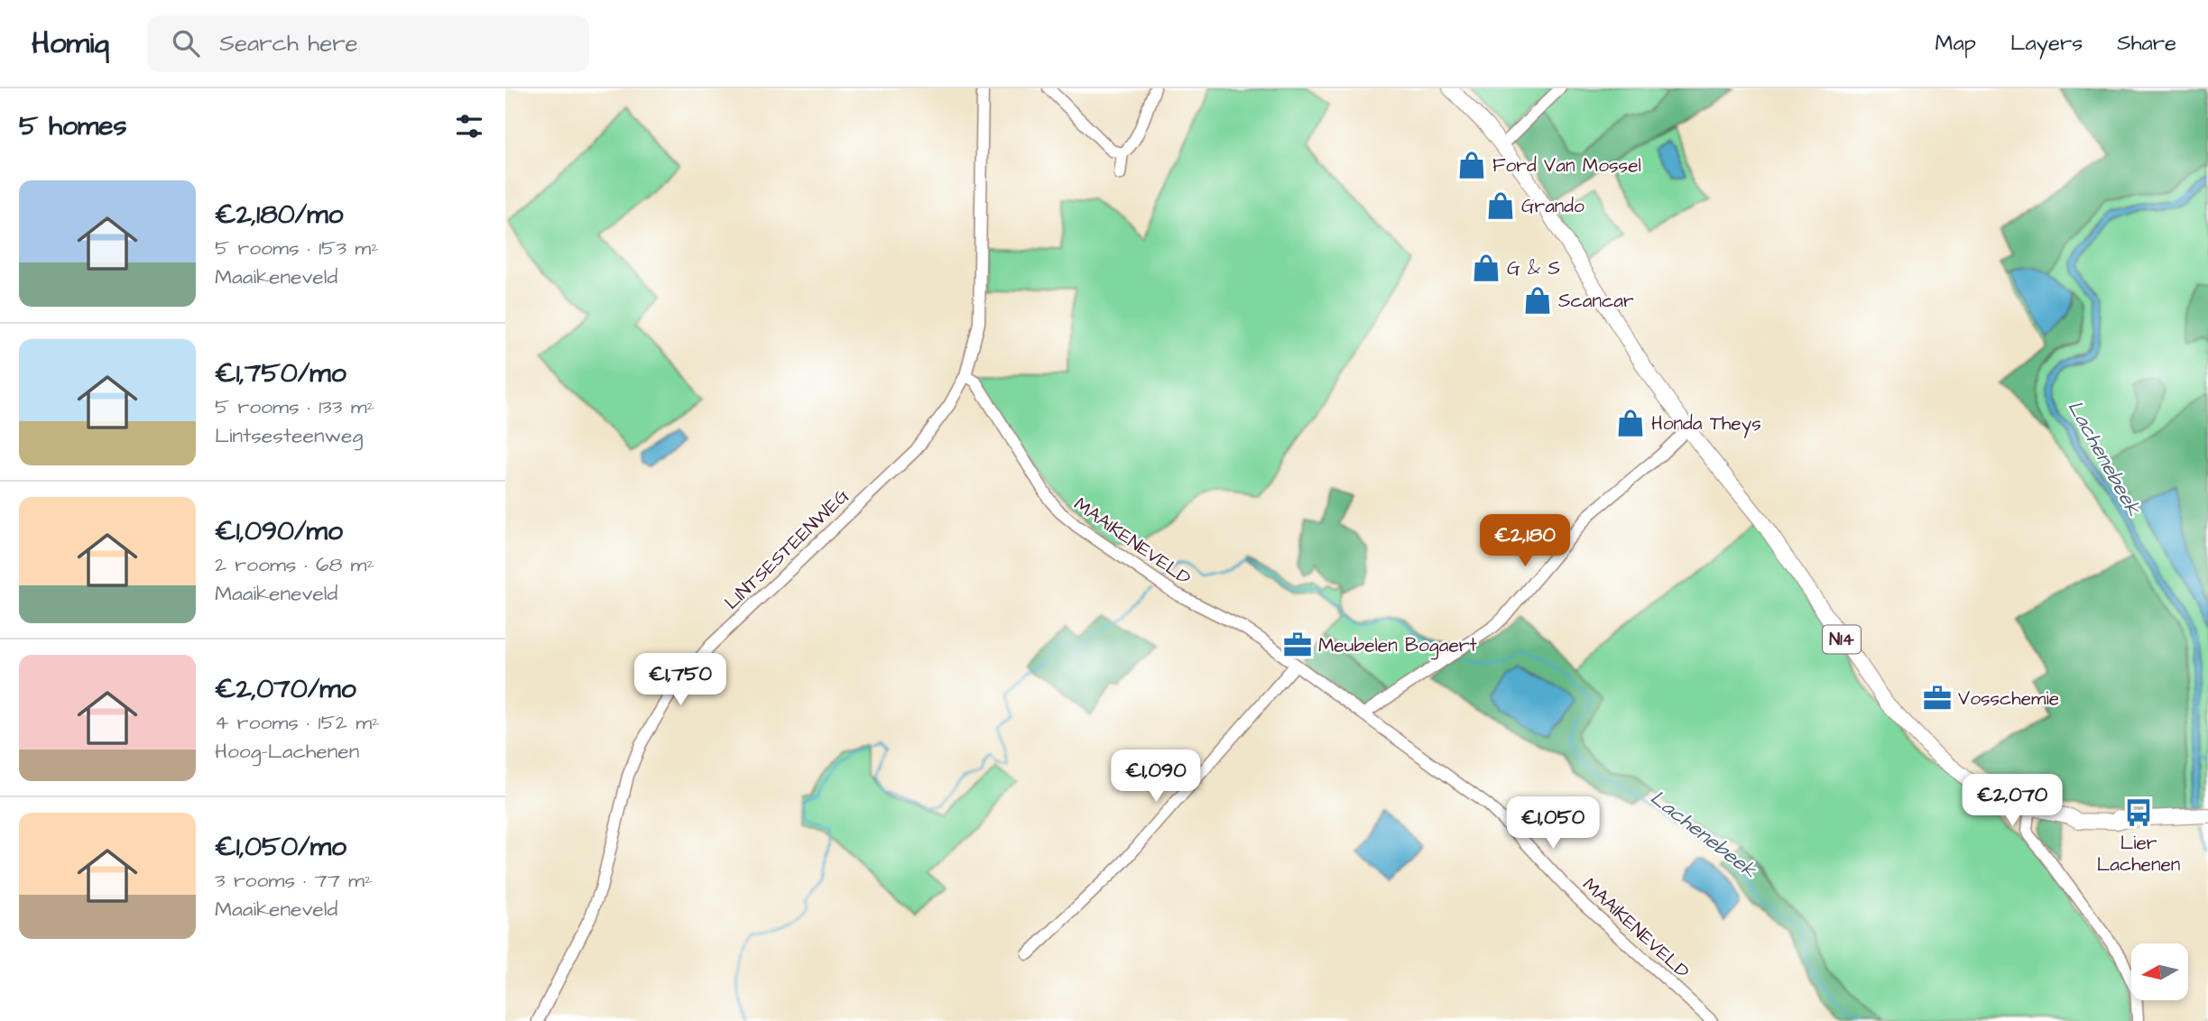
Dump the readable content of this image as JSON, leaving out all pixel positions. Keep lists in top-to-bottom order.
{
  "streets": {
    "main road": ["N14"],
    "street": ["MAAIKENEVELD", "LINTSESTEENWEG"]
  },
  "crossings": [
    ["MAAIKENEVELD", "LINTSESTEENWEG"]
  ],
  "water": ["Lachenebeek"],
  "places": {
    "shop": [
      "Ford Van Mossel",
      "Grando",
      "G & S",
      "Scancar",
      "Honda Theys"
    ],
    "office": ["Meubelen Bogaert", "Vosschemie"],
    "bus stop": ["Lier Lachenen"]
  },
  "north": "left",
  "page": {
    "header": "Homiq",
    "search": "Search here",
    "nav": ["Map", "Layers", "Share"],
    "heading": "5 homes",
    "list": [
      {
        "name": "€2,180/mo",
        "note": "5 rooms · 153 m² · Maaikeneveld"
      },
      {
        "name": "€1,750/mo",
        "note": "5 rooms · 133 m² · Lintsesteenweg"
      },
      {
        "name": "€1,090/mo",
        "note": "2 rooms · 68 m² · Maaikeneveld"
      },
      {
        "name": "€2,070/mo",
        "note": "4 rooms · 152 m² · Hoog-Lachenen"
      },
      {
        "name": "€1,050/mo",
        "note": "3 rooms · 77 m² · Maaikeneveld"
      }
    ],
    "price": [
      "€2,180",
      "€1,750",
      "€1,090",
      "€2,070",
      "€1,050"
    ]
  }
}
